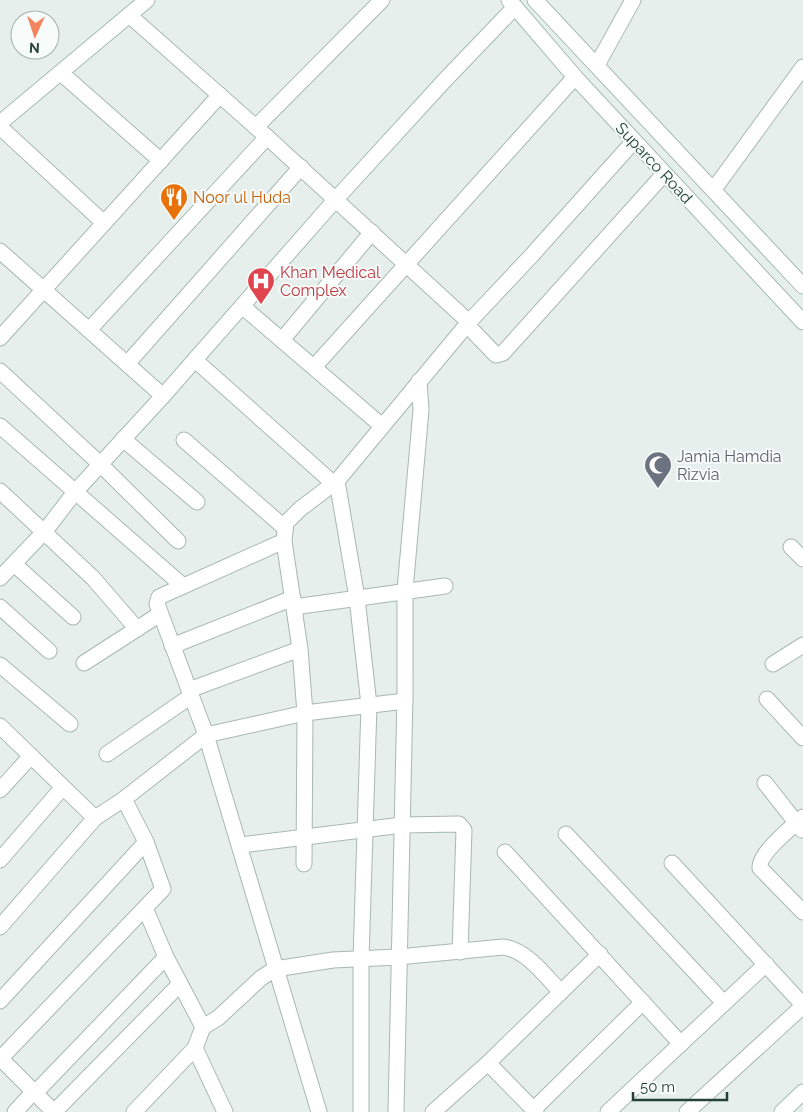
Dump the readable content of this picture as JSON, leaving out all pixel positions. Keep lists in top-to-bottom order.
{
  "streets": {
    "street": ["Suparco Road"]
  },
  "places": {
    "restaurant": ["Noor ul Huda"],
    "hospital": ["Khan Medical Complex"],
    "mosque": ["Jamia Hamdia Rizvia"]
  },
  "scale_bar": "50 m",
  "north": "bottom"
}
